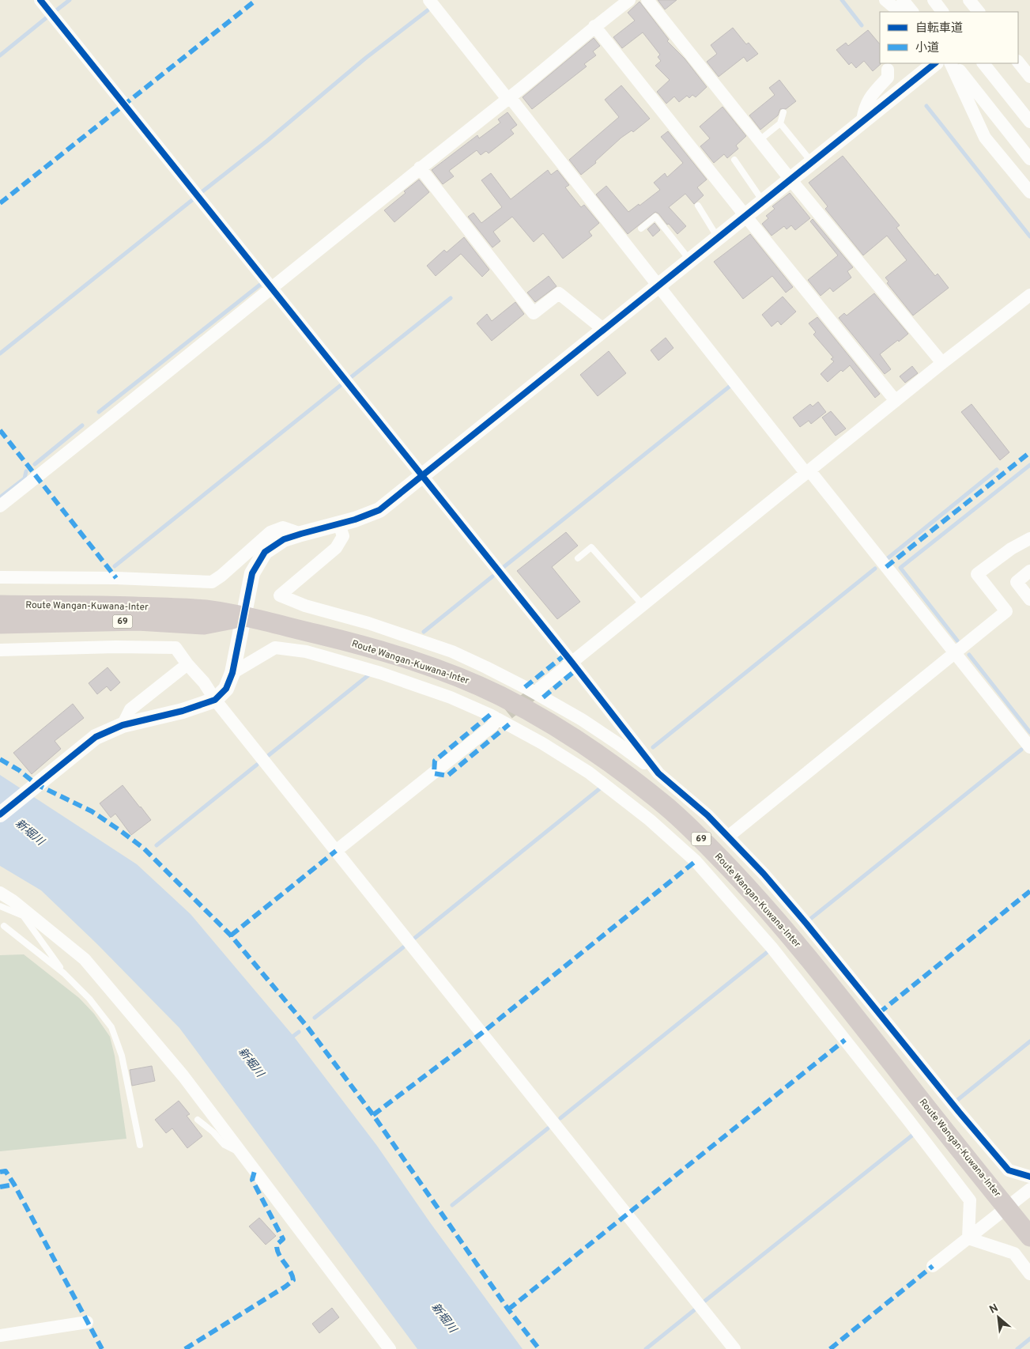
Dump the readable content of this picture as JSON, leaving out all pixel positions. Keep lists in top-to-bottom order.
{
  "streets": {
    "main road": ["Route Wangan-Kuwana-Inter", "69"]
  },
  "water": ["新堀川"],
  "legend": ["自転車道", "小道"],
  "north": "top left"
}
